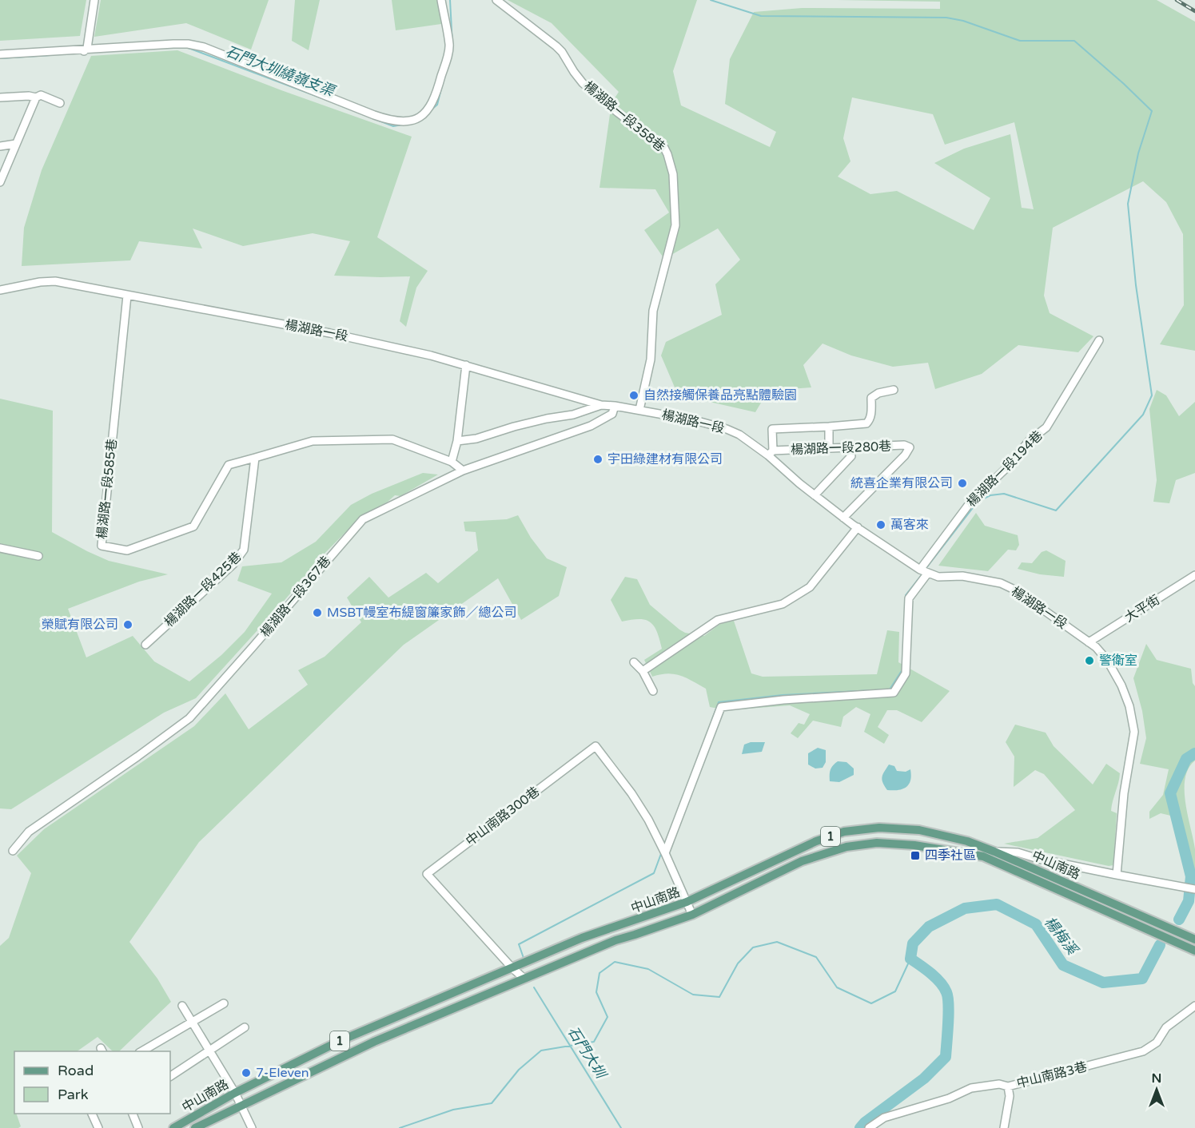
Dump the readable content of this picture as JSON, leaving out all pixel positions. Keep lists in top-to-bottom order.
{
  "streets": {
    "main road": ["1", "中山南路"],
    "street": [
      "楊湖路一段358巷",
      "楊湖路一段",
      "楊湖路一段280巷",
      "楊湖路一段194巷",
      "楊湖路一段585巷",
      "楊湖路一段425巷",
      "楊湖路一段367巷",
      "大平街",
      "中山南路300巷",
      "中山南路3巷"
    ]
  },
  "crossings": [
    ["楊湖路一段358巷", "楊湖路一段"],
    ["楊湖路一段", "楊湖路一段280巷"],
    ["楊湖路一段", "楊湖路一段194巷"],
    ["楊湖路一段", "楊湖路一段585巷"],
    ["楊湖路一段", "楊湖路一段367巷"],
    ["楊湖路一段", "大平街"],
    ["楊湖路一段194巷", "中山南路300巷"],
    ["楊湖路一段585巷", "楊湖路一段425巷"],
    ["中山南路300巷", "中山南路"]
  ],
  "water": ["石門大圳繞嶺支渠", "楊梅溪", "石門大圳"],
  "places": {
    "other": [
      "自然接觸保養品亮點體驗園",
      "宇田綠建材有限公司",
      "統喜企業有限公司",
      "萬客來",
      "MSBT幔室布緹窗簾家飾／總公司",
      "榮賦有限公司",
      "警衛室",
      "7-Eleven"
    ],
    "transit": ["四季社區"]
  },
  "legend": ["Road", "Park"],
  "north": "top"
}
